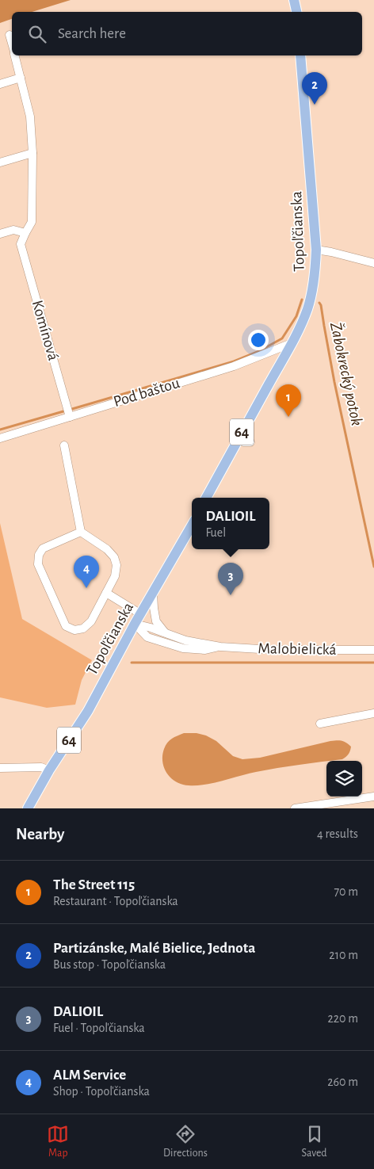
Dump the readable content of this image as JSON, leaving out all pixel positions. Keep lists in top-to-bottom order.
{
  "streets": {
    "main road": ["Topoľčianska", "64"],
    "street": ["Komínová", "Pod baštou", "Malobielická"]
  },
  "crossings": [
    ["Topoľčianska", "Pod baštou"],
    ["Topoľčianska", "64"],
    ["Topoľčianska", "Malobielická"],
    ["Komínová", "Pod baštou"]
  ],
  "water": ["Žabokrecký potok"],
  "page": {
    "search": "Search here",
    "pins": [
      "2",
      "1",
      "4",
      "3"
    ],
    "popup": ["DALIOIL", "Fuel"],
    "heading": ["Nearby", "4 results"],
    "list": [
      {
        "mark": "1",
        "name": "The Street 115",
        "note": "Restaurant · Topoľčianska",
        "value": "70 m"
      },
      {
        "mark": "2",
        "name": "Partizánske, Malé Bielice, Jednota",
        "note": "Bus stop · Topoľčianska",
        "value": "210 m"
      },
      {
        "mark": "3",
        "name": "DALIOIL",
        "note": "Fuel · Topoľčianska",
        "value": "220 m"
      },
      {
        "mark": "4",
        "name": "ALM Service",
        "note": "Shop · Topoľčianska",
        "value": "260 m"
      }
    ],
    "nav": ["Map", "Directions", "Saved"]
  }
}
